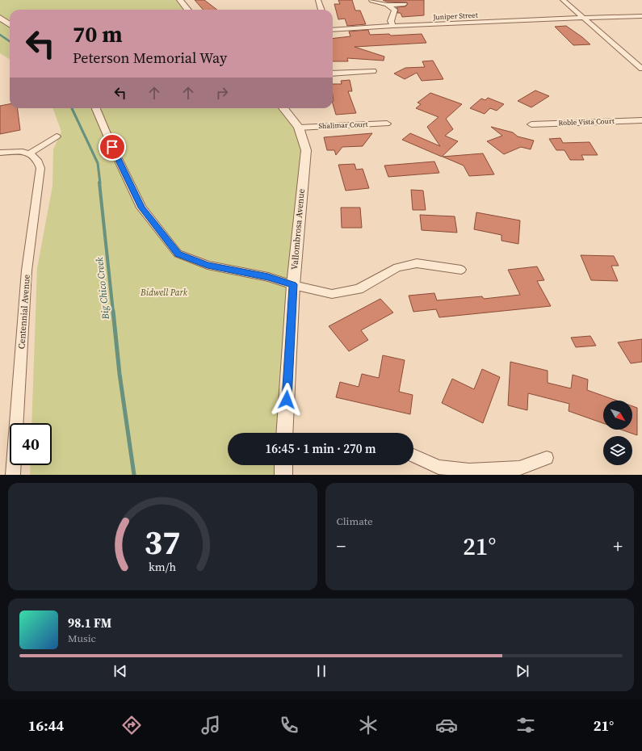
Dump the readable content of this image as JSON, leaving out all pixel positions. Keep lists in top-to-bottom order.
{
  "streets": {
    "street": [
      "Juniper Street",
      "Roble Vista Court",
      "Shalimar Court",
      "Vallombrosa Avenue",
      "Centennial Avenue"
    ]
  },
  "crossings": [
    ["Shalimar Court", "Vallombrosa Avenue"]
  ],
  "water": ["Big Chico Creek"],
  "parks": ["Bidwell Park"],
  "north": "bottom right",
  "page": {
    "turn": ["70 m", "Peterson Memorial Way"],
    "limit": "40",
    "trip": "16:45 · 1 min · 270 m",
    "tile": "Climate",
    "heat": ["−", "21°", "+"],
    "song": ["98.1 FM", "Music"],
    "tabs": ["16:44", "21°"],
    "gauge": ["37", "km/h"]
  }
}
